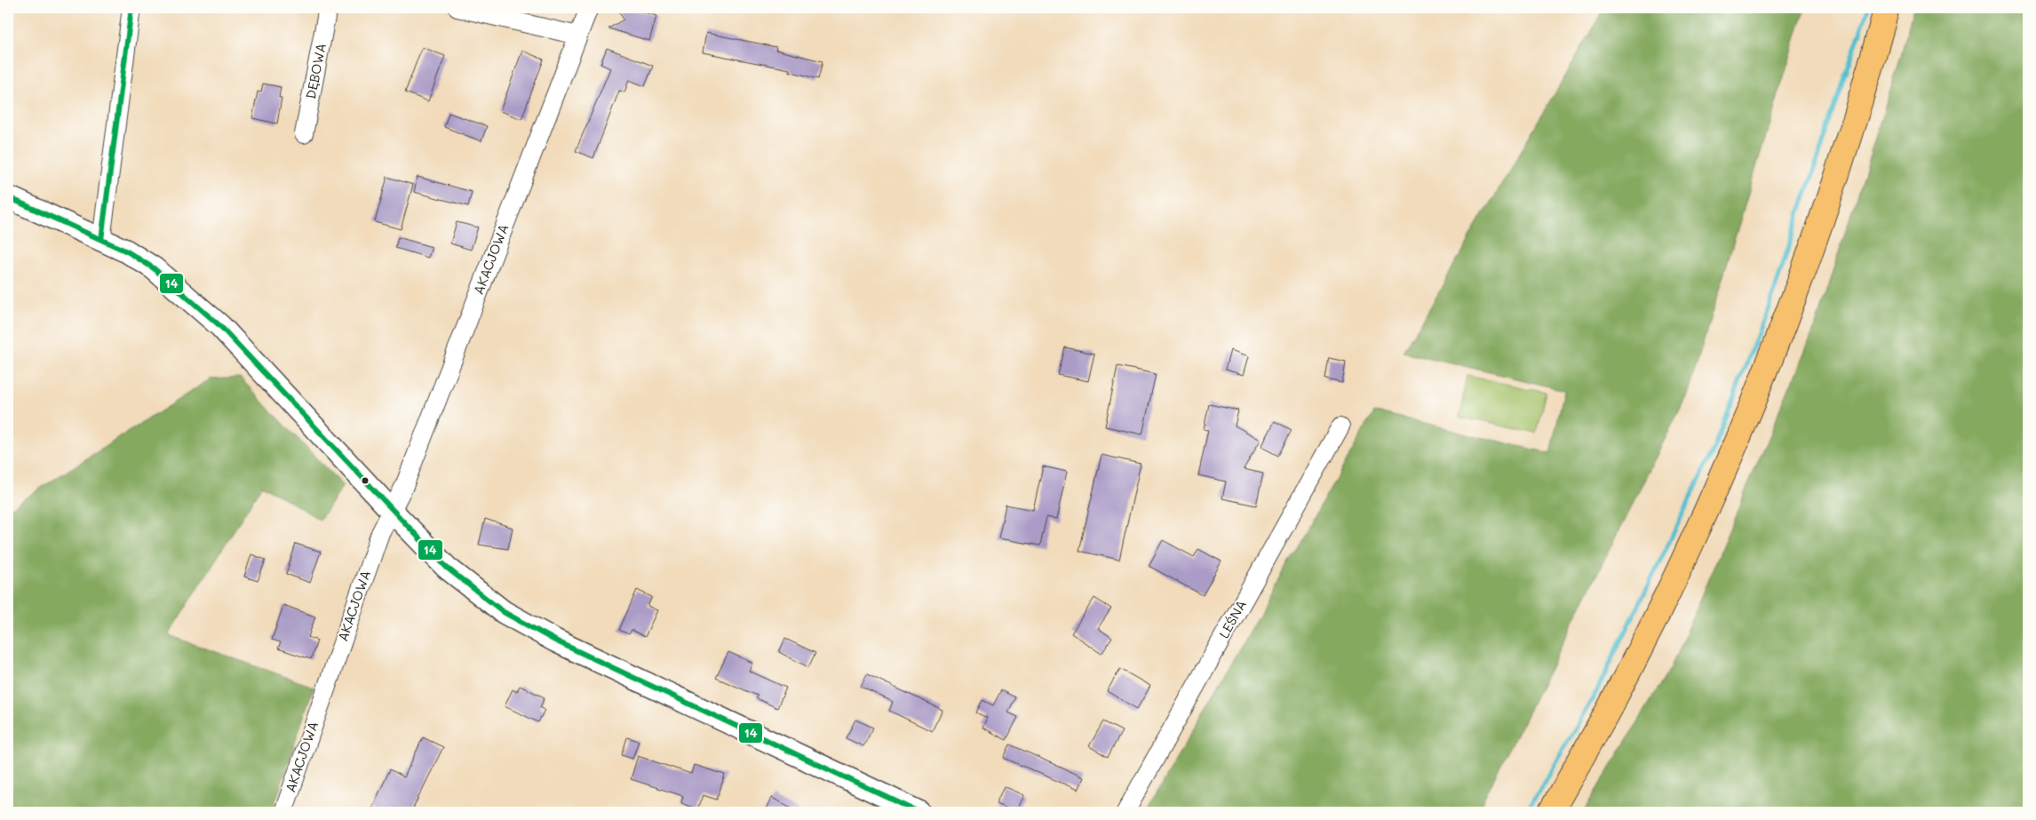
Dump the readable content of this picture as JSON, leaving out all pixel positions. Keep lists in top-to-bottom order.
{
  "streets": {
    "street": ["DĘBOWA", "AKACJOWA", "LEŚNA"]
  },
  "lines": ["transit line 14"]
}
